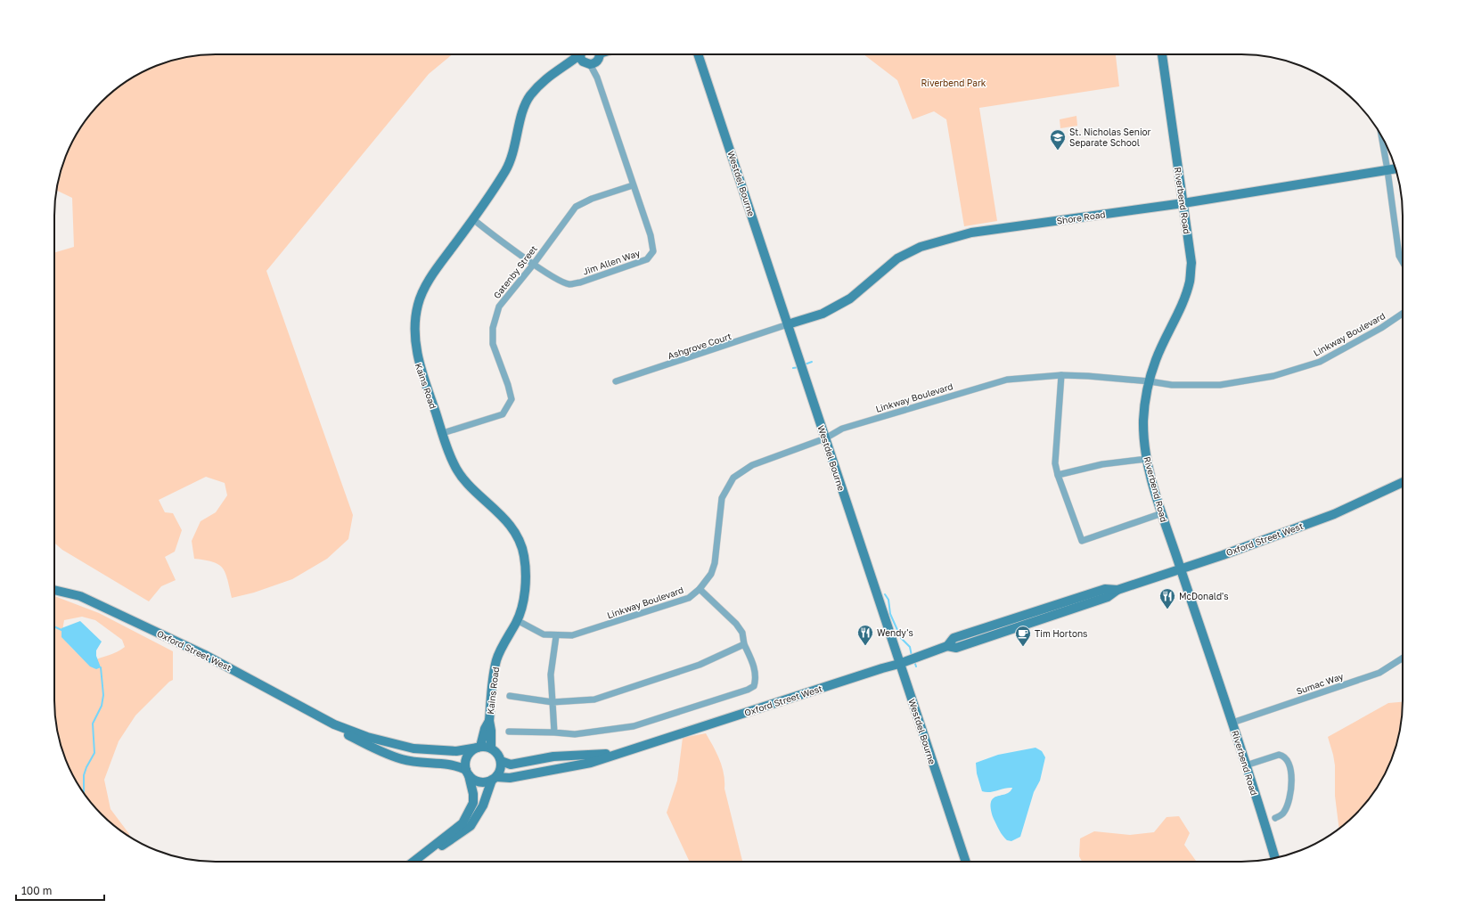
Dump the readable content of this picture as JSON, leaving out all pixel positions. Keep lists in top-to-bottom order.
{
  "streets": {
    "street": [
      "Westdel Bourne",
      "Riverbend Road",
      "Shore Road",
      "Jim Allen Way",
      "Gatenby Street",
      "Linkway Boulevard",
      "Ashgrove Court",
      "Kains Road",
      "Oxford Street West",
      "Sumac Way"
    ]
  },
  "crossings": [
    ["Westdel Bourne", "Shore Road"],
    ["Westdel Bourne", "Linkway Boulevard"],
    ["Westdel Bourne", "Ashgrove Court"],
    ["Westdel Bourne", "Oxford Street West"],
    ["Riverbend Road", "Shore Road"],
    ["Riverbend Road", "Linkway Boulevard"],
    ["Riverbend Road", "Oxford Street West"],
    ["Riverbend Road", "Sumac Way"],
    ["Shore Road", "Ashgrove Court"],
    ["Jim Allen Way", "Gatenby Street"],
    ["Jim Allen Way", "Kains Road"],
    ["Gatenby Street", "Kains Road"],
    ["Linkway Boulevard", "Kains Road"],
    ["Kains Road", "Oxford Street West"]
  ],
  "parks": ["Riverbend Park"],
  "places": {
    "school or university": ["St. Nicholas Senior Separate School"],
    "restaurant": ["McDonald's", "Wendy's"],
    "cafe": ["Tim Hortons"]
  },
  "scale_bar": "100 m"
}
